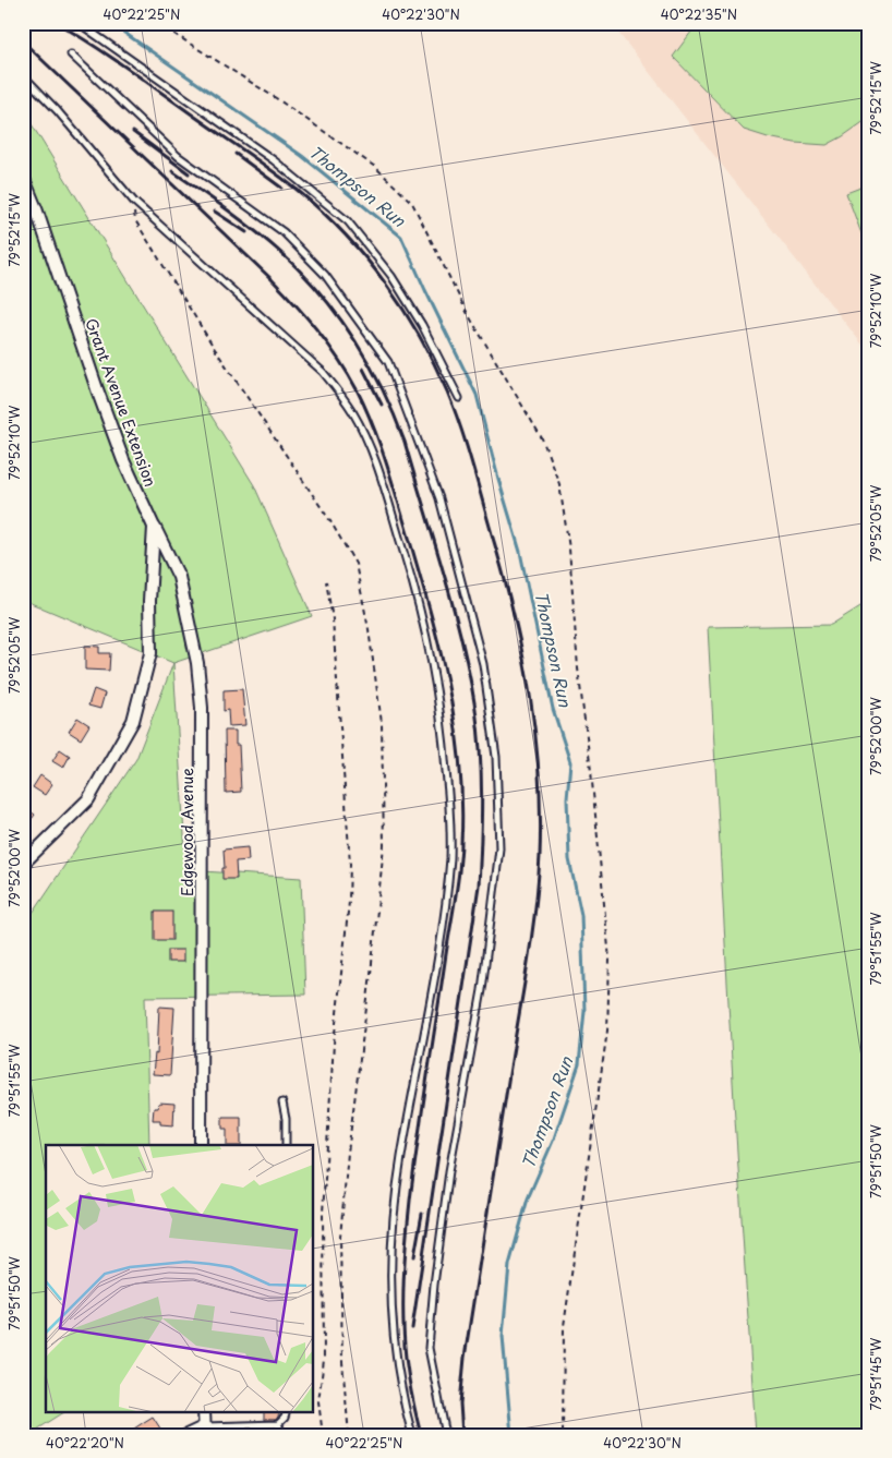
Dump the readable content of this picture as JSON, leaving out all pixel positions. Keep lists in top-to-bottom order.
{
  "streets": {
    "street": ["Grant Avenue Extension", "Edgewood Avenue"]
  },
  "crossings": [
    ["Grant Avenue Extension", "Edgewood Avenue"]
  ],
  "water": ["Thompson Run"],
  "coordinates": [
    "40°22'25\"N",
    "40°22'30\"N",
    "40°22'35\"N",
    "79°52'15\"W",
    "79°52'10\"W",
    "79°52'05\"W",
    "79°52'00\"W",
    "79°51'55\"W",
    "79°51'50\"W",
    "79°51'45\"W",
    "40°22'20\"N"
  ]
}
